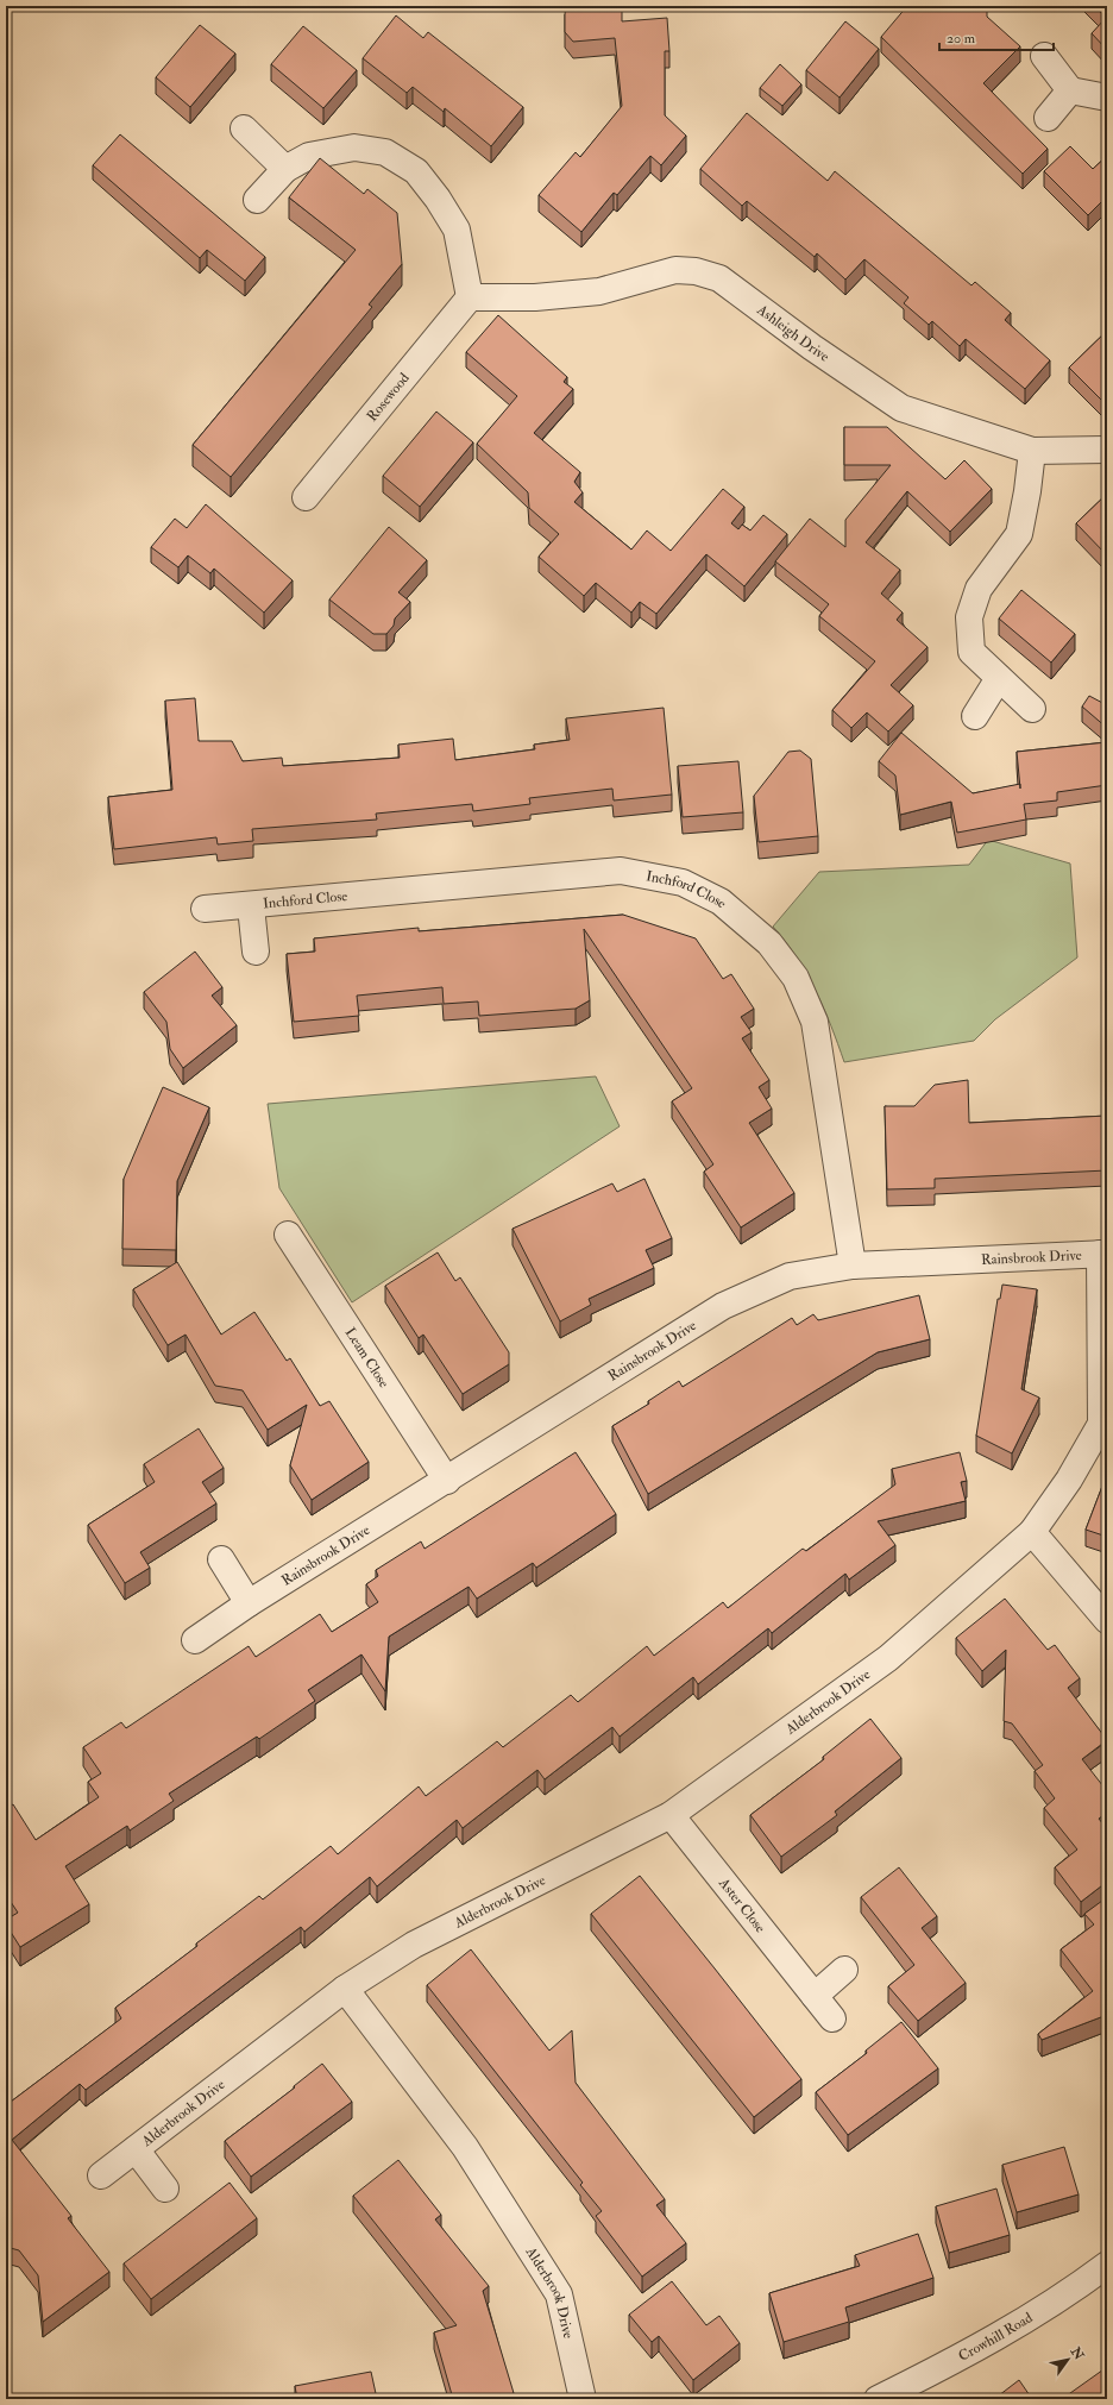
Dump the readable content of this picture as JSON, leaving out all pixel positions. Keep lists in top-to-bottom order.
{
  "streets": {
    "street": [
      "Ashleigh Drive",
      "Rosewood",
      "Inchford Close",
      "Rainsbrook Drive",
      "Leam Close",
      "Alderbrook Drive",
      "Aster Close",
      "Crowhill Road"
    ]
  },
  "crossings": [
    ["Ashleigh Drive", "Rosewood"],
    ["Inchford Close", "Rainsbrook Drive"],
    ["Rainsbrook Drive", "Leam Close"],
    ["Rainsbrook Drive", "Alderbrook Drive"],
    ["Alderbrook Drive", "Aster Close"]
  ],
  "scale_bar": "20 m",
  "north": "top right"
}
